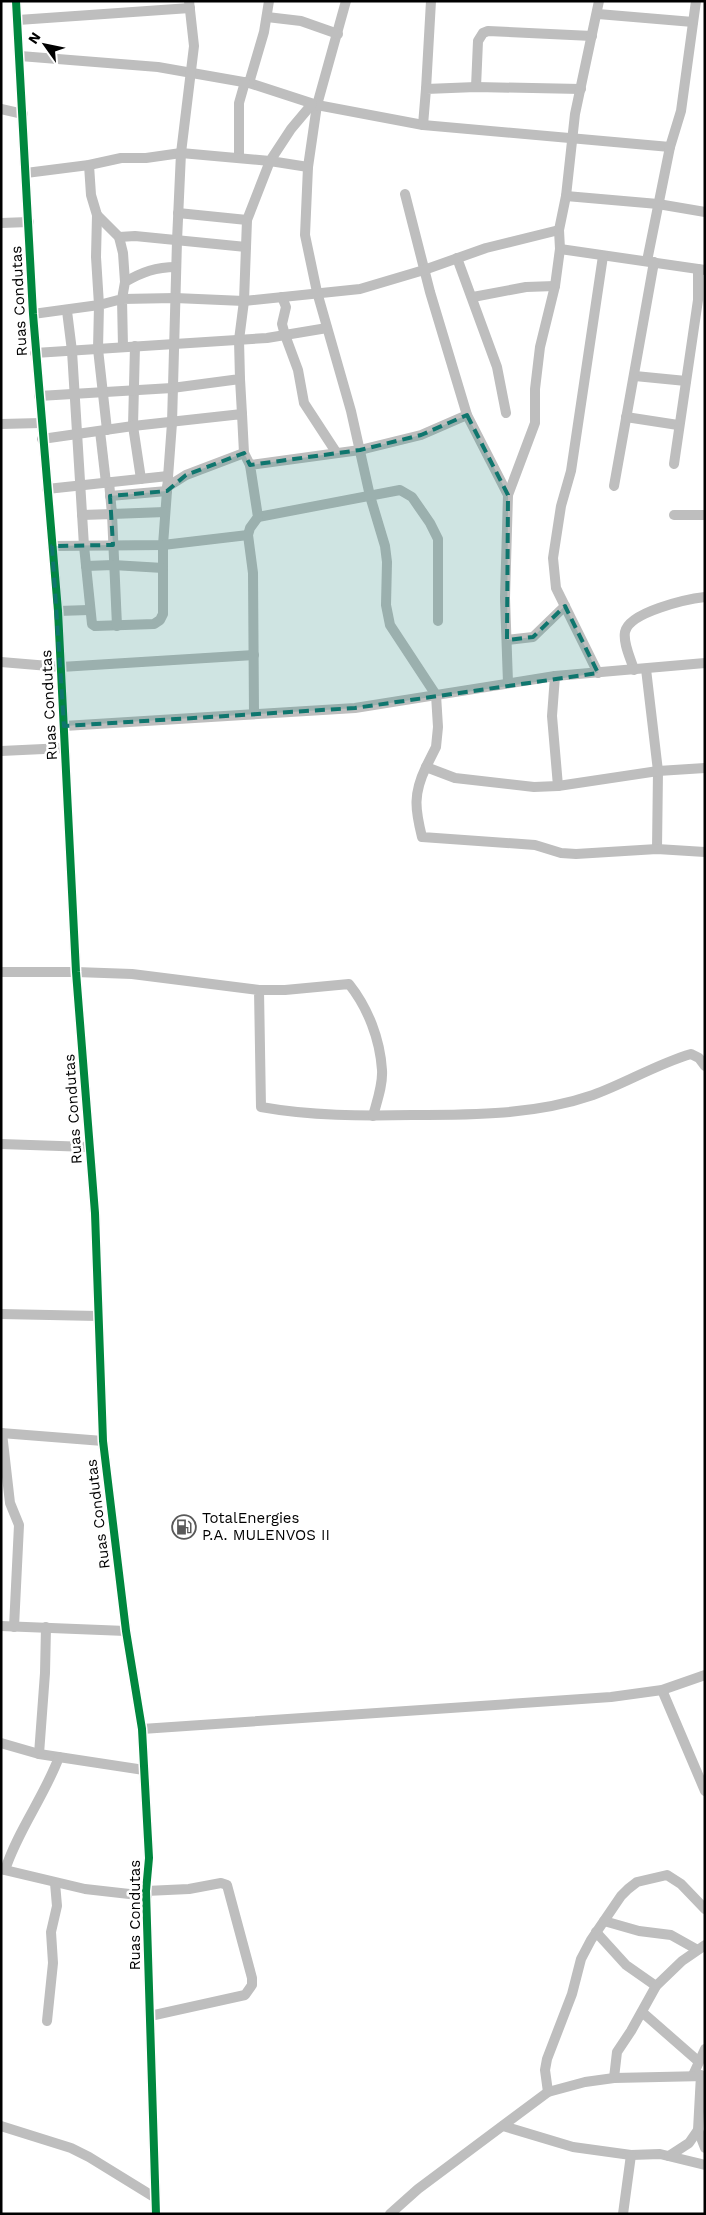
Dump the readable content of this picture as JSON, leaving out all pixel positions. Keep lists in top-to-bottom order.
{
  "streets": {
    "street": ["Ruas Condutas"]
  },
  "places": {
    "fuel station": ["TotalEnergies P.A. MULENVOS II"]
  },
  "north": "top left"
}
